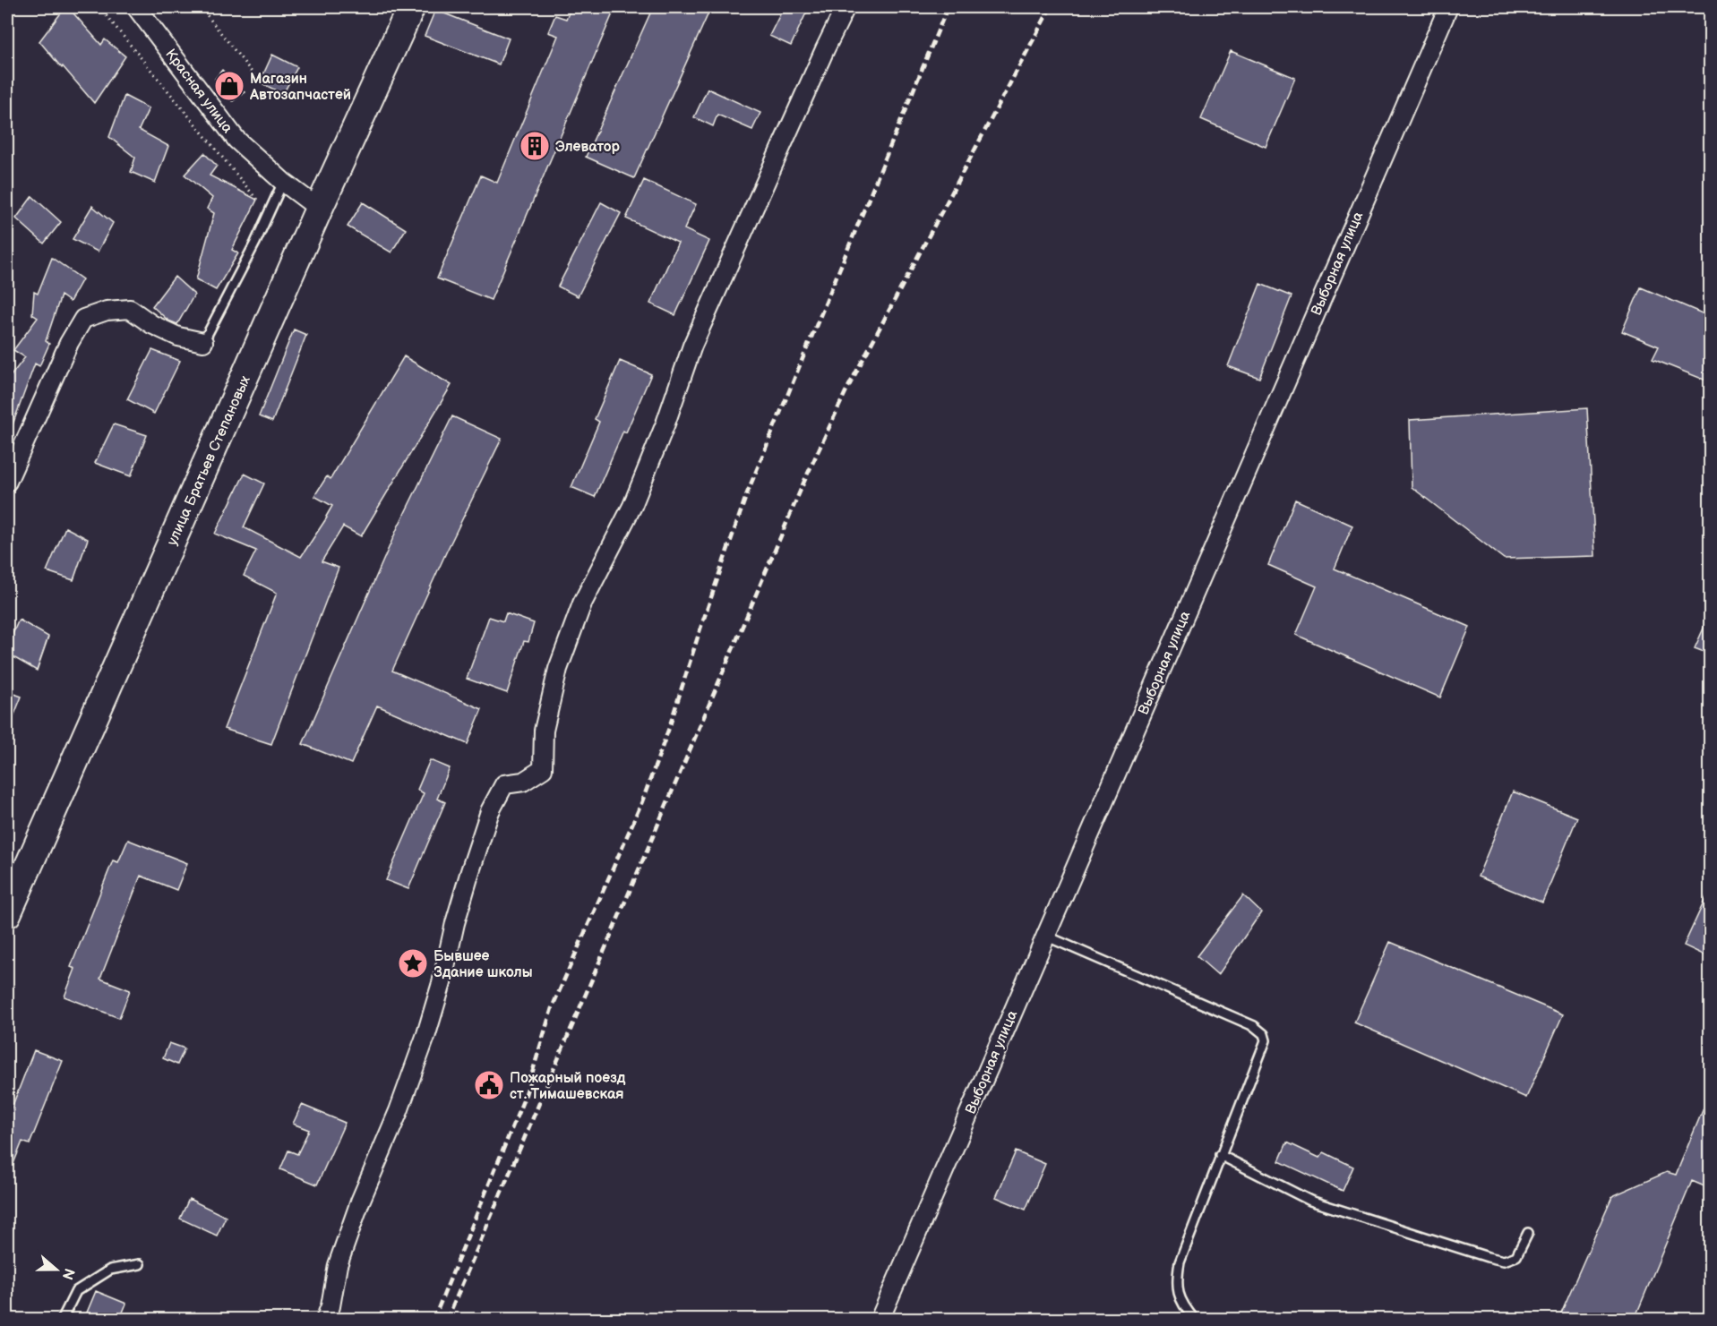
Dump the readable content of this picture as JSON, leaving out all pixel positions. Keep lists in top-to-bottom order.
{
  "streets": {
    "main road": ["улица Братьев Степановых"],
    "street": ["Красная улица", "Выборная улица"]
  },
  "crossings": [
    ["Красная улица", "улица Братьев Степановых"]
  ],
  "places": {
    "shop": ["Магазин Автозапчастей"],
    "building": ["Элеватор"],
    "place": ["Бывшее Здание школы"],
    "public building": ["Пожарный поезд ст. Тимашевская"]
  },
  "north": "right"
}
